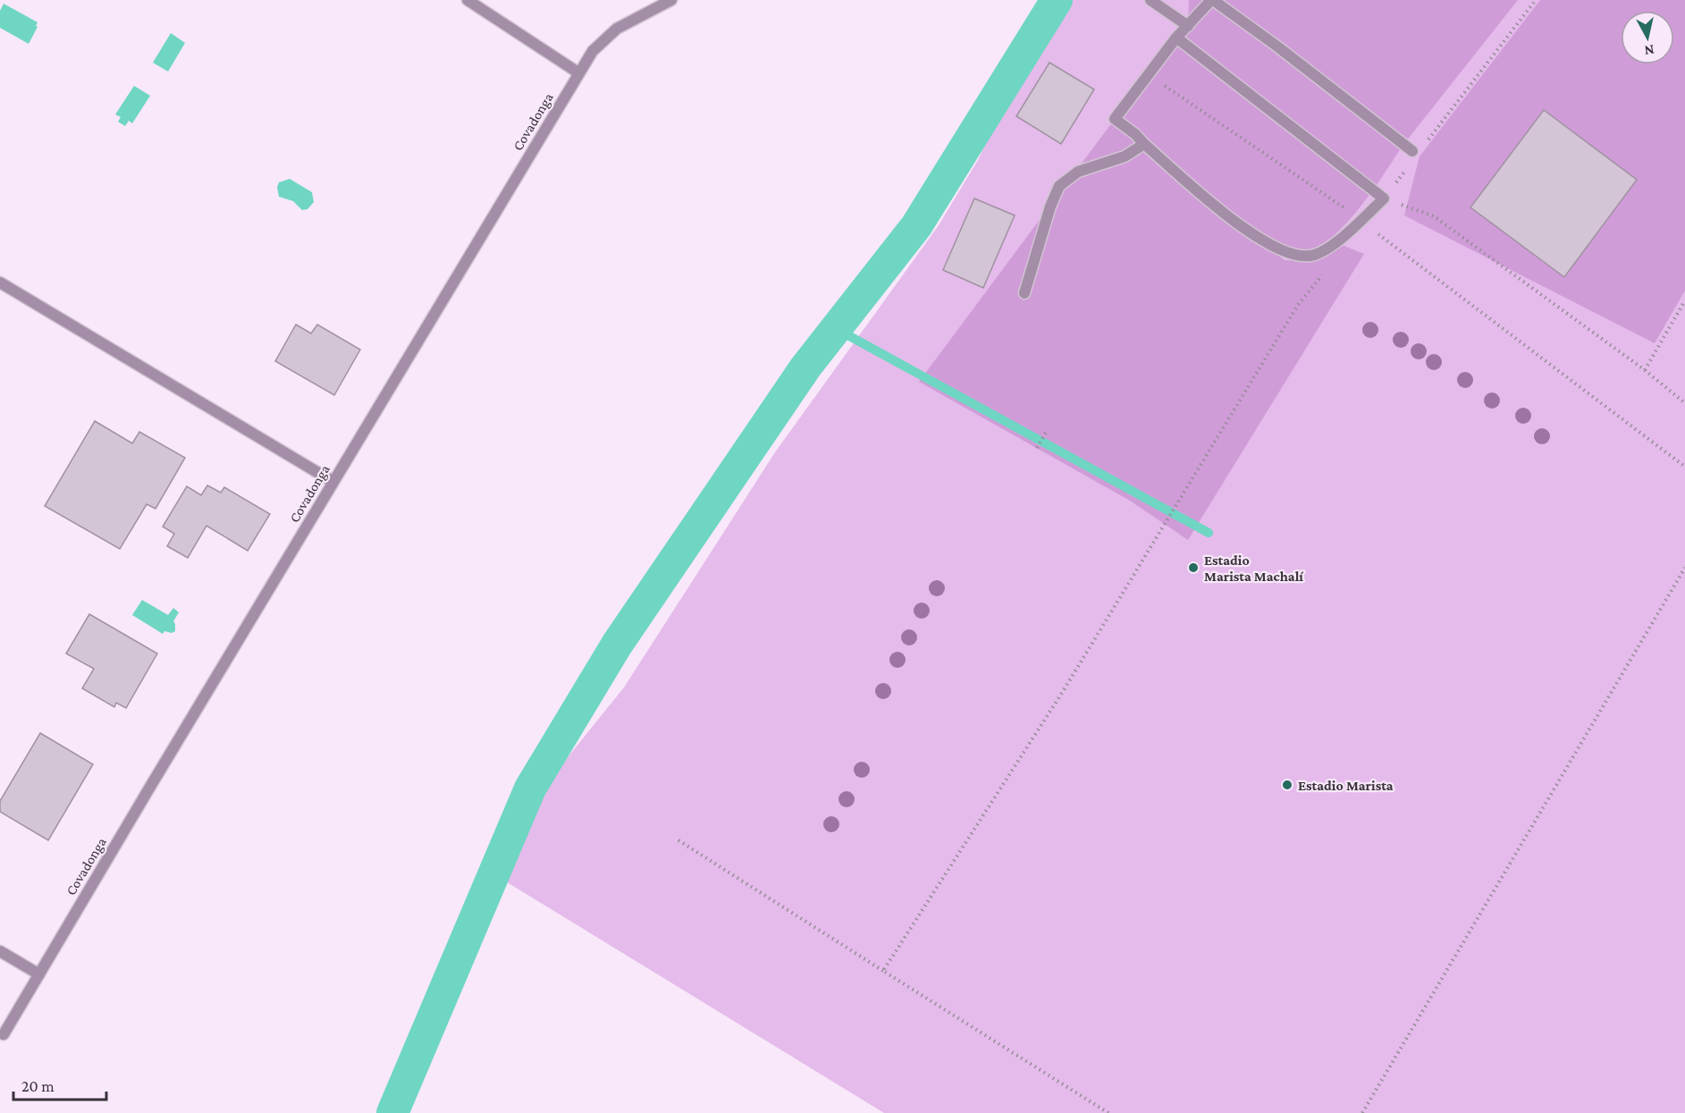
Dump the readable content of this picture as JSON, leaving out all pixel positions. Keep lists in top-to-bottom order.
{
  "streets": {
    "street": ["Covadonga"]
  },
  "places": ["Estadio Marista Machalí", "Estadio Marista"],
  "scale_bar": "20 m",
  "north": "bottom"
}
